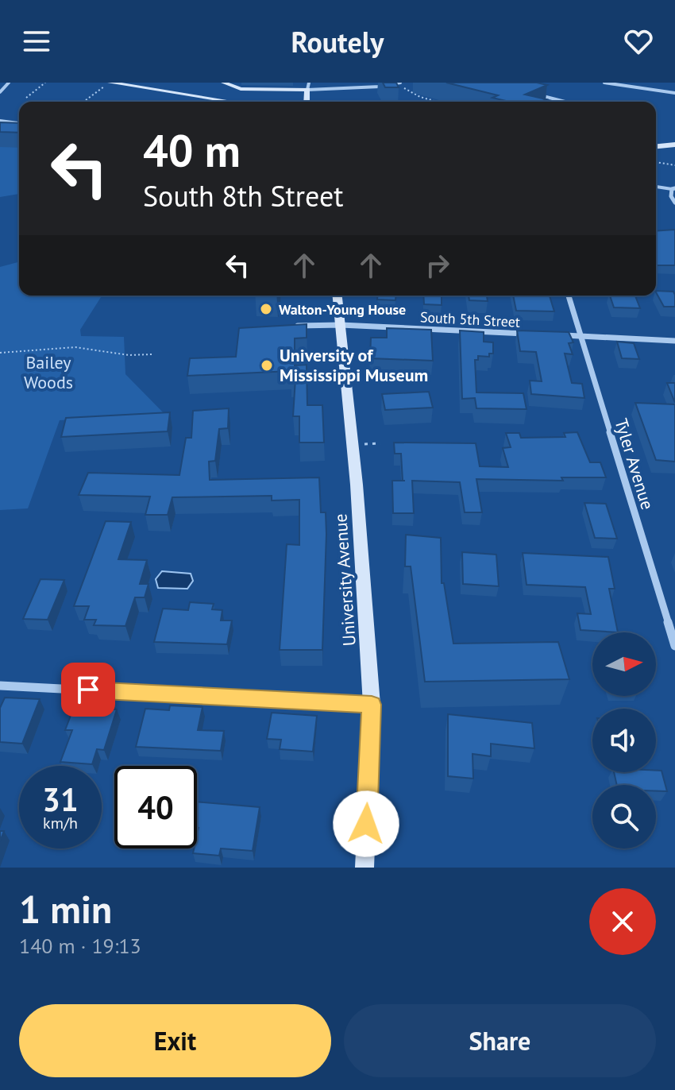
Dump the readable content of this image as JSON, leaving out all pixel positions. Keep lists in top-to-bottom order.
{
  "streets": {
    "street": ["South 5th Street", "Tyler Avenue", "University Avenue"]
  },
  "crossings": [
    ["South 5th Street", "University Avenue"]
  ],
  "parks": ["Bailey Woods"],
  "places": ["Walton-Young House", "University of Mississippi Museum"],
  "north": "right",
  "page": {
    "header": "Routely",
    "turn": ["40 m", "South 8th Street"],
    "speed": "31 km/h",
    "limit": "40",
    "heading": ["1 min", "140 m · 19:13"],
    "buttons": ["Exit", "Share"]
  }
}
